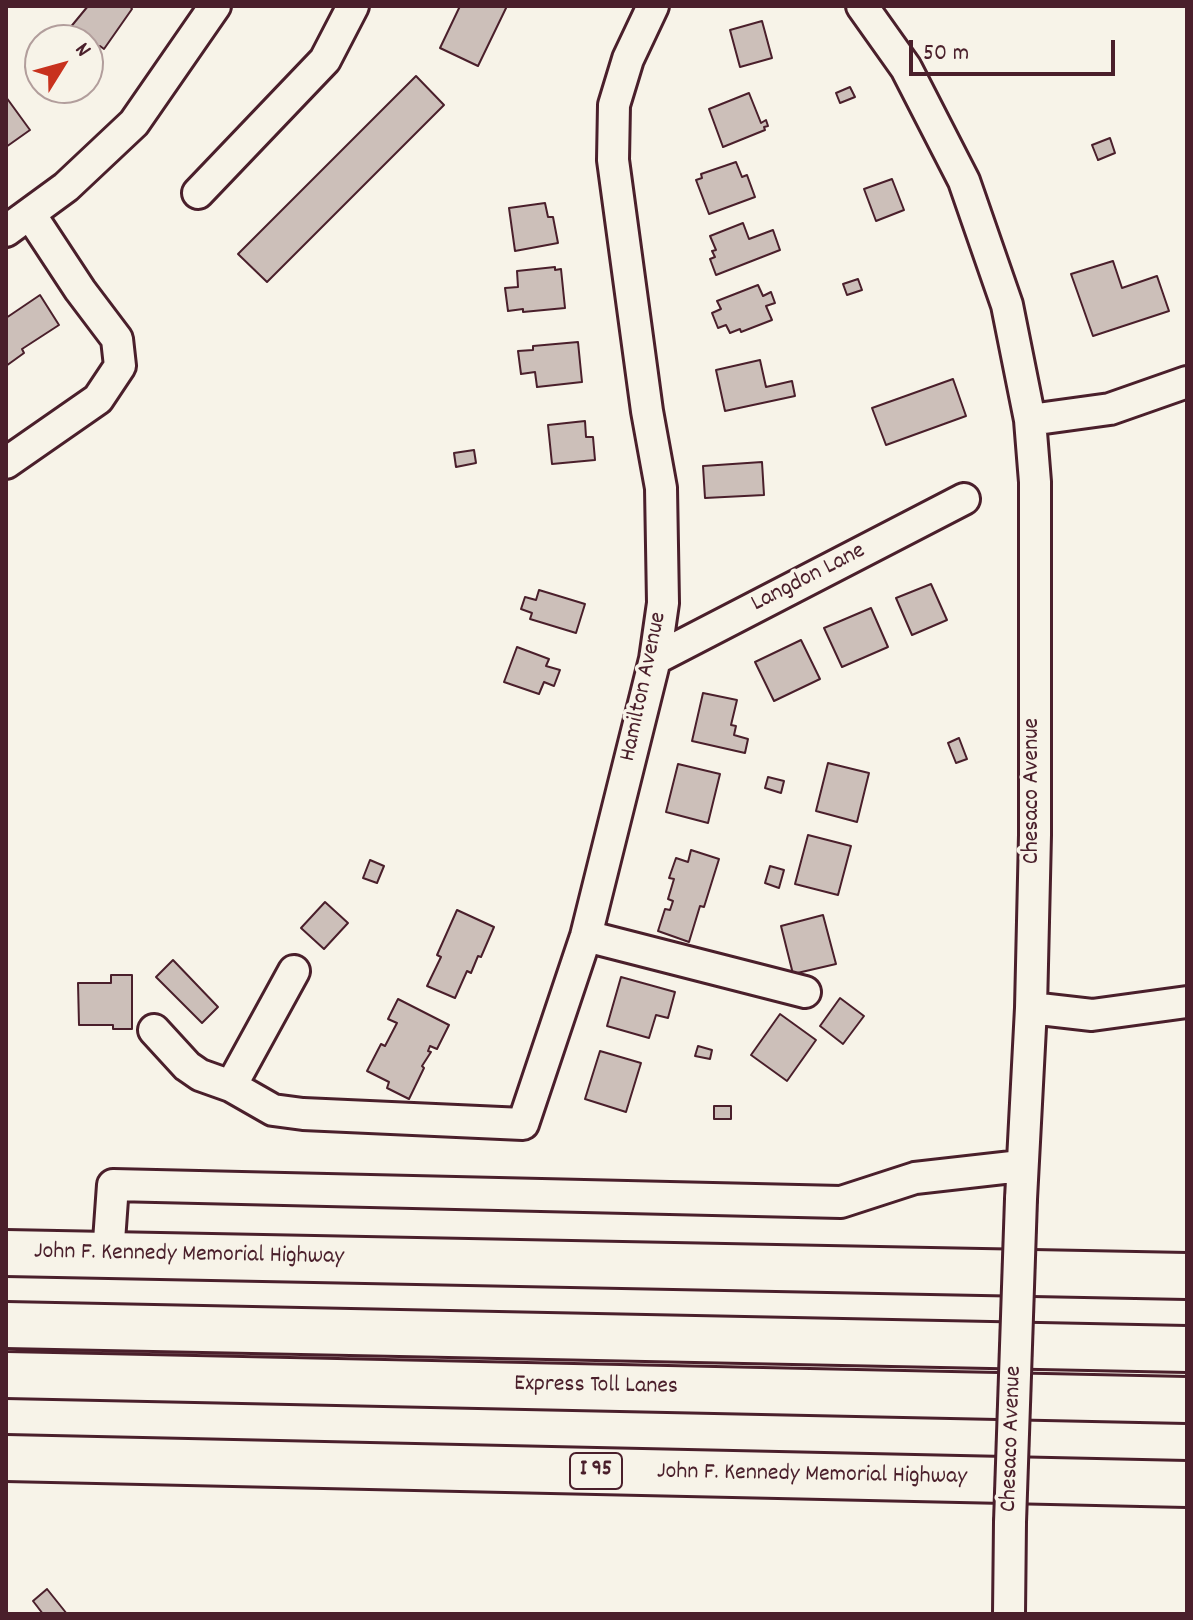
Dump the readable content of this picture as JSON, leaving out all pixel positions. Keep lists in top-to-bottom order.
{
  "streets": {
    "highway": ["John F. Kennedy Memorial Highway", "Express Toll Lanes", "I 95"],
    "street": ["Langdon Lane", "Hamilton Avenue", "Chesaco Avenue"]
  },
  "crossings": [
    ["Langdon Lane", "Hamilton Avenue"]
  ],
  "scale_bar": "50 m",
  "north": "top right"
}
